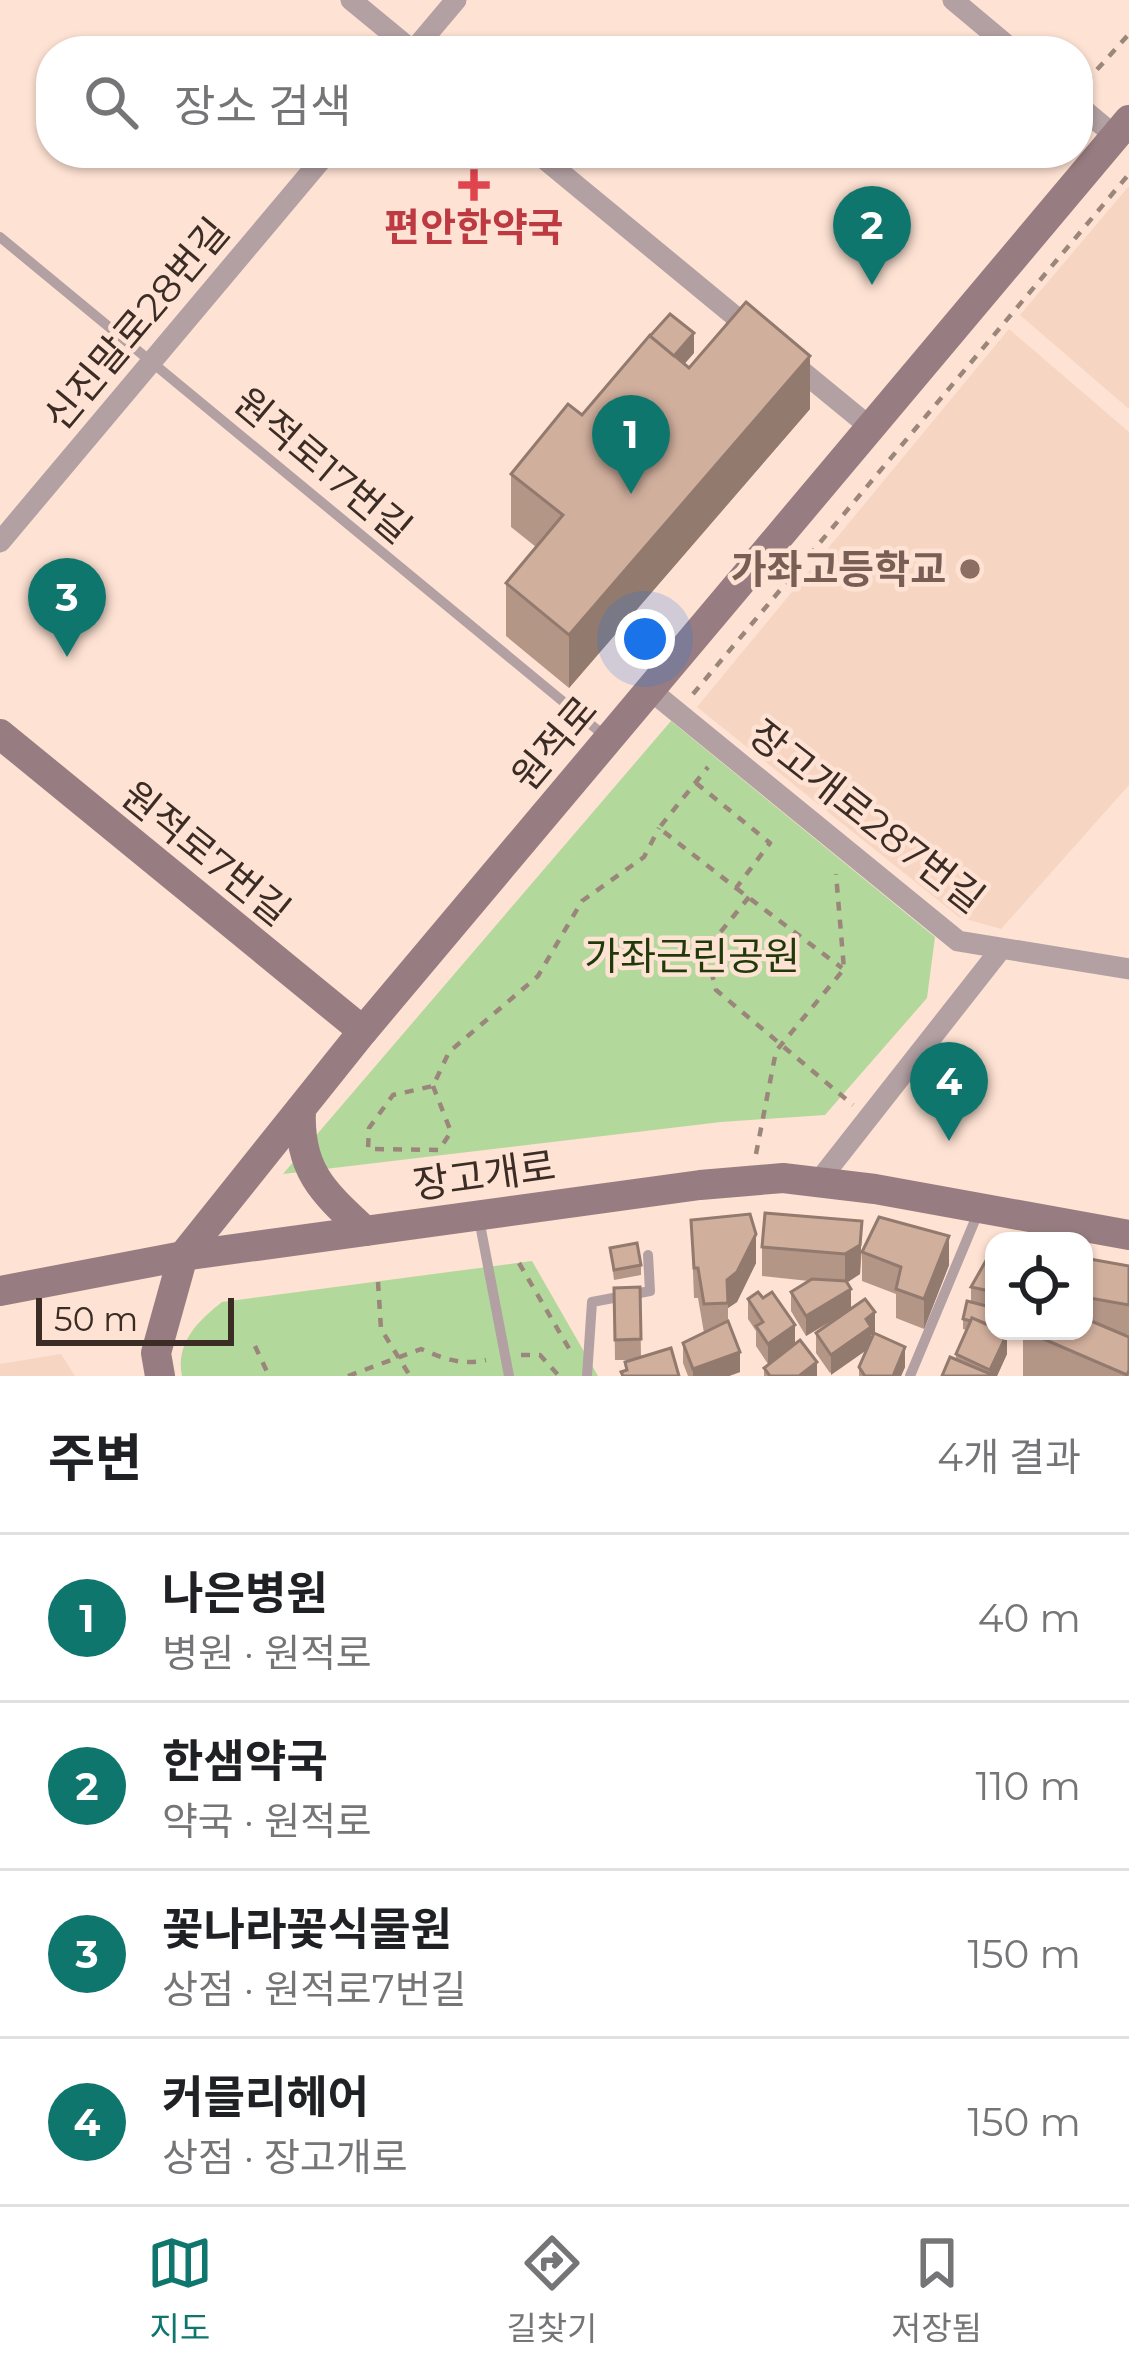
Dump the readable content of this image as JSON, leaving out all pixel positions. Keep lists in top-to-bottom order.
{
  "streets": {
    "street": [
      "신진말로28번길",
      "원적로",
      "장고개로287번길",
      "원적로7번길",
      "장고개로"
    ],
    "lane": ["원적로17번길"]
  },
  "crossings": [
    ["신진말로28번길", "원적로17번길"],
    ["원적로17번길", "원적로"],
    ["원적로", "장고개로287번길"],
    ["원적로", "원적로7번길"],
    ["원적로", "장고개로"]
  ],
  "parks": ["가좌근린공원"],
  "places": {
    "health": ["편안한약국"],
    "other": ["가좌고등학교"]
  },
  "scale_bar": "50 m",
  "page": {
    "search": "장소 검색",
    "pins": [
      "2",
      "1",
      "3",
      "4"
    ],
    "scale": "50 m",
    "heading": ["주변", "4개 결과"],
    "list": [
      {
        "mark": "1",
        "name": "나은병원",
        "note": "병원 · 원적로",
        "value": "40 m"
      },
      {
        "mark": "2",
        "name": "한샘약국",
        "note": "약국 · 원적로",
        "value": "110 m"
      },
      {
        "mark": "3",
        "name": "꽃나라꽃식물원",
        "note": "상점 · 원적로7번길",
        "value": "150 m"
      },
      {
        "mark": "4",
        "name": "커믈리헤어",
        "note": "상점 · 장고개로",
        "value": "150 m"
      }
    ],
    "nav": ["지도", "길찾기", "저장됨"]
  }
}
